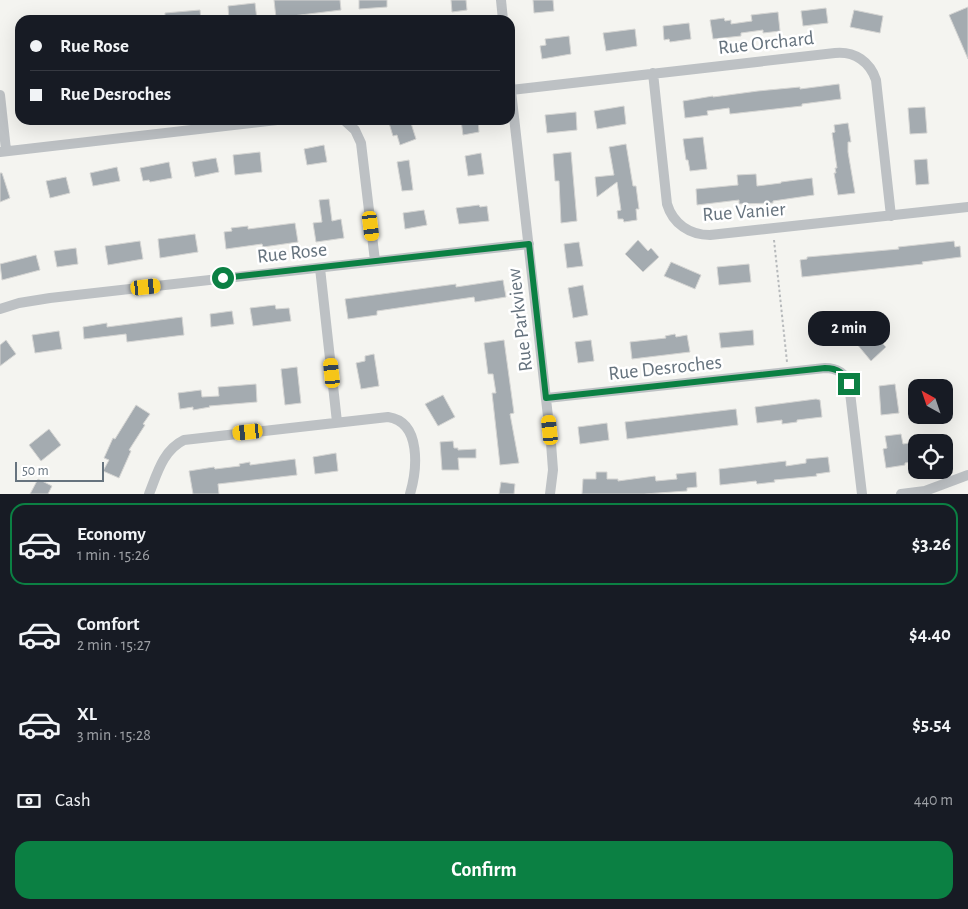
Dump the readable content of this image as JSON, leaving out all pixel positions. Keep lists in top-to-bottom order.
{
  "streets": {
    "street": [
      "Rue Orchard",
      "Rue Vanier",
      "Rue Rose",
      "Rue Parkview",
      "Rue Desroches"
    ]
  },
  "crossings": [
    ["Rue Orchard", "Rue Vanier"],
    ["Rue Rose", "Rue Parkview"],
    ["Rue Parkview", "Rue Desroches"]
  ],
  "scale_bar": "50 m",
  "north": "top left",
  "page": {
    "banner": ["Rue Rose", "Rue Desroches"],
    "bubble": "2 min",
    "scale": "50 m",
    "list": [
      {
        "name": "Economy",
        "note": "1 min · 15:26",
        "value": "$3.26"
      },
      {
        "name": "Comfort",
        "note": "2 min · 15:27",
        "value": "$4.40"
      },
      {
        "name": "XL",
        "note": "3 min · 15:28",
        "value": "$5.54"
      }
    ],
    "pay": ["Cash", "440 m"],
    "buttons": "Confirm"
  }
}
